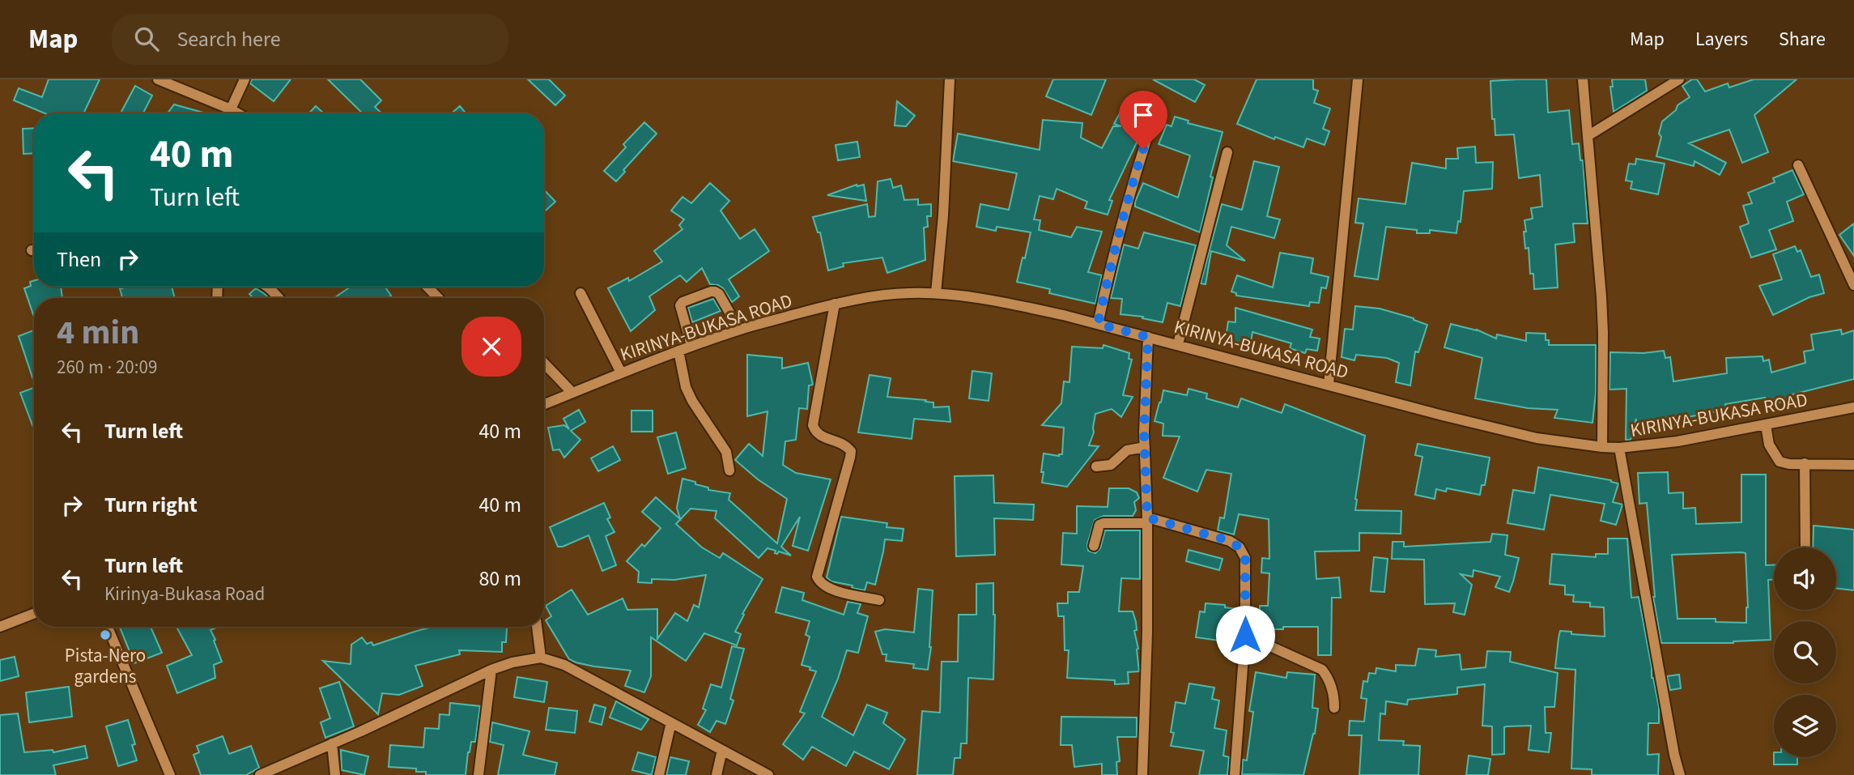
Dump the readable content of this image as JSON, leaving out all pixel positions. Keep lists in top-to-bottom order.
{
  "streets": {
    "street": ["KIRINYA-BUKASA ROAD"]
  },
  "places": ["Pista-Nero gardens"],
  "page": {
    "header": "Map",
    "search": "Search here",
    "nav": ["Map", "Layers", "Share"],
    "turn": ["40 m", "Turn left"],
    "then": "Then",
    "heading": ["4 min", "260 m · 20:09"],
    "list": [
      {
        "name": "Turn left",
        "value": "40 m"
      },
      {
        "name": "Turn right",
        "value": "40 m"
      },
      {
        "name": "Turn left",
        "note": "Kirinya-Bukasa Road",
        "value": "80 m"
      }
    ]
  }
}
